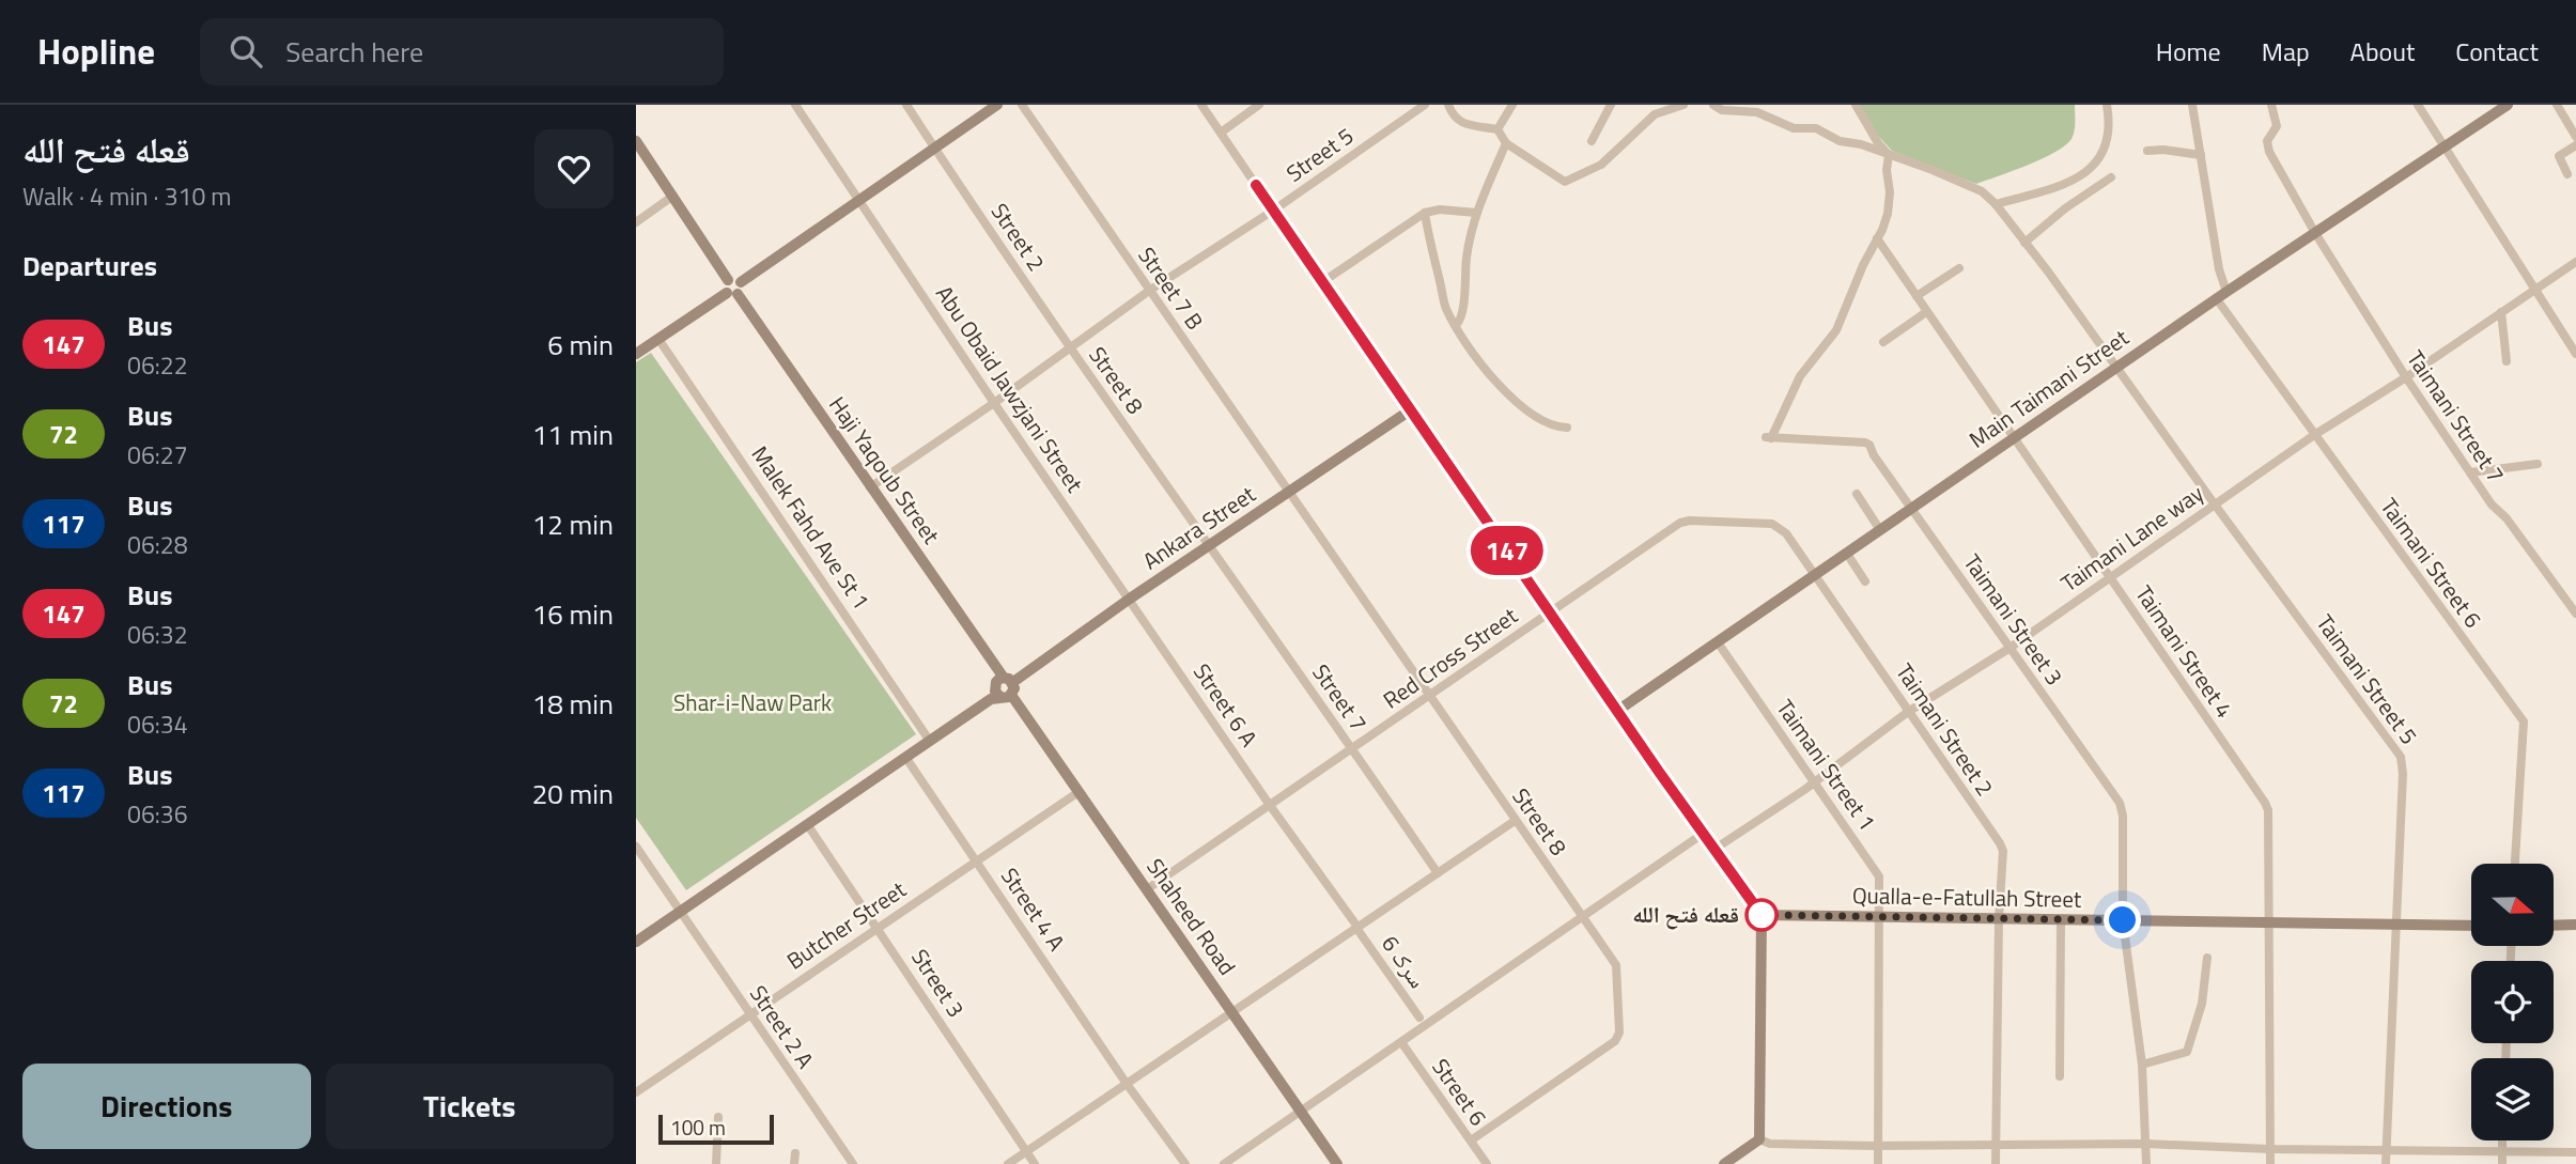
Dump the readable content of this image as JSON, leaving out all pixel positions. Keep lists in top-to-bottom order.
{
  "streets": {
    "main road": [
      "Main Taimani Street",
      "Haji Yaqoub Street",
      "Ankara Street",
      "Qualla-e-Fatullah Street",
      "Shaheed Road"
    ],
    "street": [
      "Street 5",
      "Street 2",
      "Street 7 B",
      "Street 8",
      "Abu Obaid Jawzjani Street",
      "Taimani Street 7",
      "Malek Fahd Ave St 1",
      "Taimani Lane way",
      "Taimani Street 6",
      "Taimani Street 3",
      "Taimani Street 4",
      "Red Cross Street",
      "Taimani Street 5",
      "Street 7",
      "Street 6 A",
      "Taimani Street 2",
      "Taimani Street 1",
      "Street 4 A",
      "Butcher Street",
      "سرک 6",
      "Street 3",
      "Street 2 A",
      "Street 6"
    ]
  },
  "crossings": [
    ["Street 5", "Street 2"],
    ["Street 5", "Street 7 B"],
    ["Street 5", "Street 8"],
    ["Street 5", "Abu Obaid Jawzjani Street"],
    ["Street 5", "Haji Yaqoub Street"],
    ["Street 2", "Street 8"],
    ["Street 7 B", "Street 8"],
    ["Street 7 B", "Ankara Street"],
    ["Street 8", "Ankara Street"],
    ["Street 8", "Red Cross Street"],
    ["Street 8", "Street 7"],
    ["Street 8", "Street 6"],
    ["Abu Obaid Jawzjani Street", "Ankara Street"],
    ["Abu Obaid Jawzjani Street", "Street 6 A"],
    ["Main Taimani Street", "Taimani Street 7"],
    ["Main Taimani Street", "Taimani Street 6"],
    ["Main Taimani Street", "Taimani Street 3"],
    ["Main Taimani Street", "Taimani Street 4"],
    ["Main Taimani Street", "Red Cross Street"],
    ["Main Taimani Street", "Taimani Street 5"],
    ["Main Taimani Street", "Taimani Street 2"],
    ["Main Taimani Street", "Taimani Street 1"],
    ["Taimani Street 7", "Taimani Lane way"],
    ["Haji Yaqoub Street", "Ankara Street"],
    ["Haji Yaqoub Street", "Shaheed Road"],
    ["Malek Fahd Ave St 1", "Ankara Street"],
    ["Ankara Street", "Street 7"],
    ["Ankara Street", "Street 6 A"],
    ["Ankara Street", "Street 4 A"],
    ["Ankara Street", "Shaheed Road"],
    ["Ankara Street", "Street 3"],
    ["Ankara Street", "Street 2 A"],
    ["Taimani Lane way", "Taimani Street 6"],
    ["Taimani Lane way", "Taimani Street 3"],
    ["Taimani Lane way", "Taimani Street 4"],
    ["Taimani Lane way", "Taimani Street 5"],
    ["Taimani Lane way", "Taimani Street 2"],
    ["Taimani Lane way", "Taimani Street 1"],
    ["Taimani Street 3", "Taimani Street 4"],
    ["Taimani Street 3", "Qualla-e-Fatullah Street"],
    ["Taimani Street 4", "Qualla-e-Fatullah Street"],
    ["Red Cross Street", "Street 7"],
    ["Red Cross Street", "Street 6 A"],
    ["Red Cross Street", "Taimani Street 2"],
    ["Red Cross Street", "Shaheed Road"],
    ["Taimani Street 5", "Qualla-e-Fatullah Street"],
    ["Street 6 A", "سرک 6"],
    ["Taimani Street 2", "Qualla-e-Fatullah Street"],
    ["Taimani Street 1", "Qualla-e-Fatullah Street"],
    ["Street 4 A", "Butcher Street"],
    ["Shaheed Road", "Butcher Street"],
    ["Butcher Street", "Street 3"],
    ["Butcher Street", "Street 2 A"]
  ],
  "parks": ["Shar-i-Naw Park"],
  "places": ["قعله فتح الله"],
  "lines": ["bus line 147"],
  "scale_bar": "100 m",
  "north": "right",
  "page": {
    "header": "Hopline",
    "search": "Search here",
    "nav": [
      "Home",
      "Map",
      "About",
      "Contact"
    ],
    "heading": [
      ["قعله فتح الله", "Walk · 4 min · 310 m"],
      "Departures"
    ],
    "on_map": "147",
    "list": [
      {
        "mark": "147",
        "name": "Bus",
        "note": "06:22",
        "value": "6 min"
      },
      {
        "mark": "72",
        "name": "Bus",
        "note": "06:27",
        "value": "11 min"
      },
      {
        "mark": "117",
        "name": "Bus",
        "note": "06:28",
        "value": "12 min"
      },
      {
        "mark": "147",
        "name": "Bus",
        "note": "06:32",
        "value": "16 min"
      },
      {
        "mark": "72",
        "name": "Bus",
        "note": "06:34",
        "value": "18 min"
      },
      {
        "mark": "117",
        "name": "Bus",
        "note": "06:36",
        "value": "20 min"
      }
    ],
    "buttons": ["Directions", "Tickets"],
    "scale": "100 m"
  }
}
